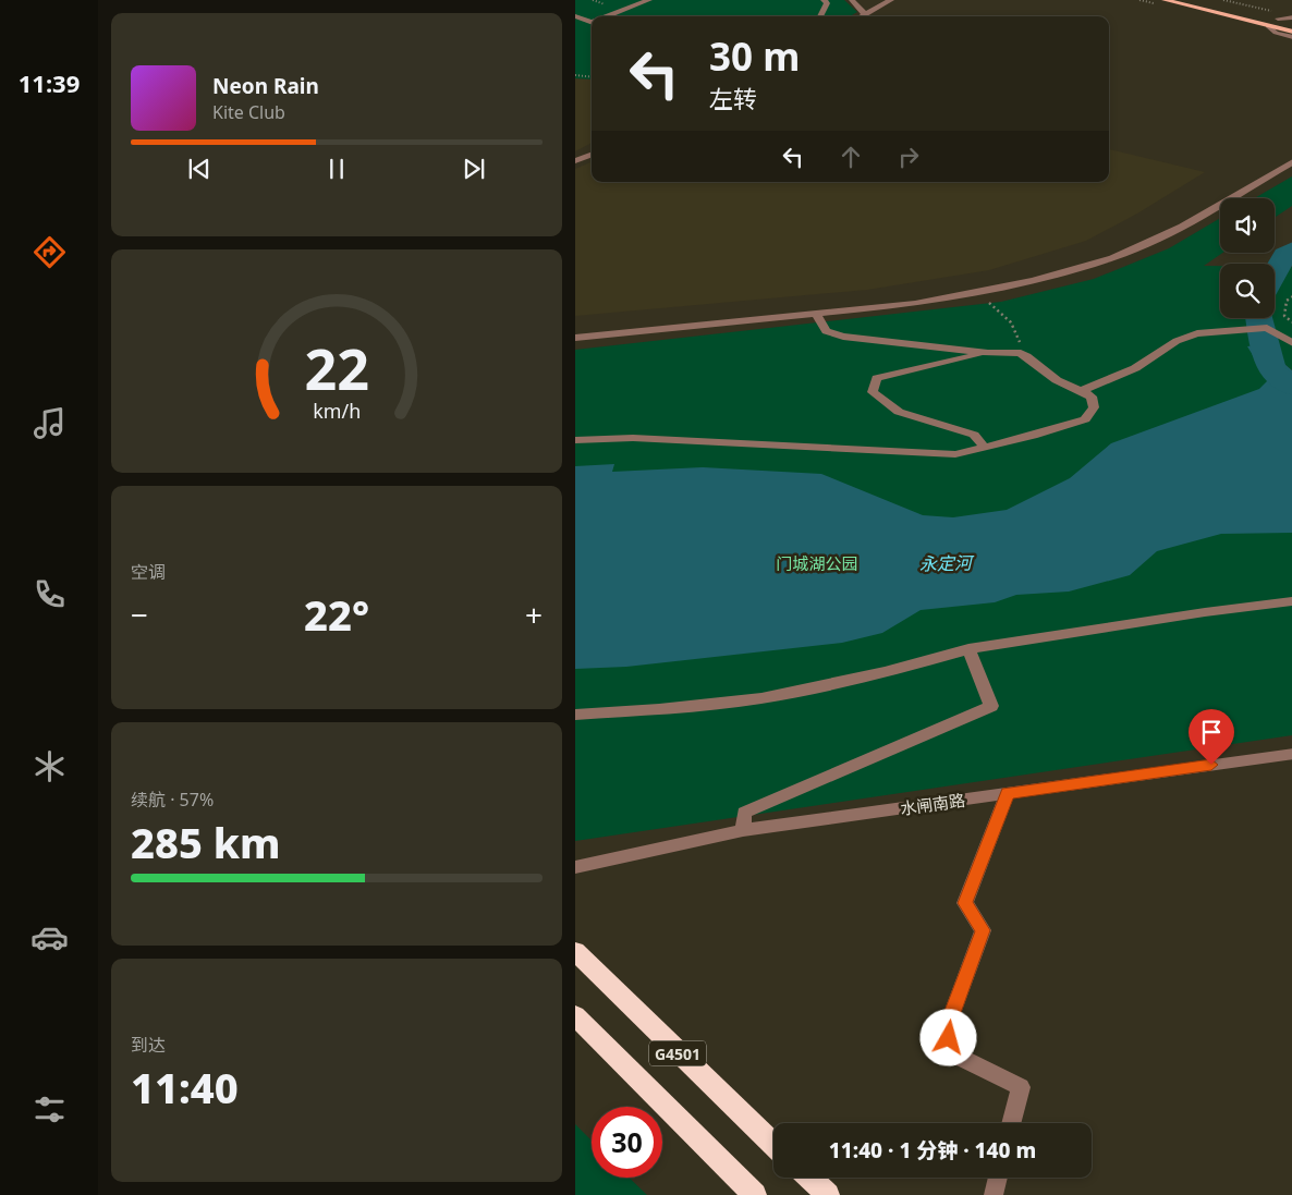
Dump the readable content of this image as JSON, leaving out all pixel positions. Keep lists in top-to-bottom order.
{
  "streets": {
    "highway": ["G4501"],
    "street": ["水闸南路"]
  },
  "water": ["永定河"],
  "parks": ["门城湖公园"],
  "page": {
    "tabs": "11:39",
    "turn": ["30 m", "左转"],
    "song": ["Neon Rain", "Kite Club"],
    "tile": [
      "空调",
      ["续航 · 57%", "285 km"],
      ["到达", "11:40"]
    ],
    "heat": ["−", "22°", "+"],
    "limit": "30",
    "trip": "11:40 · 1 分钟 · 140 m",
    "gauge": ["22", "km/h"]
  }
}
